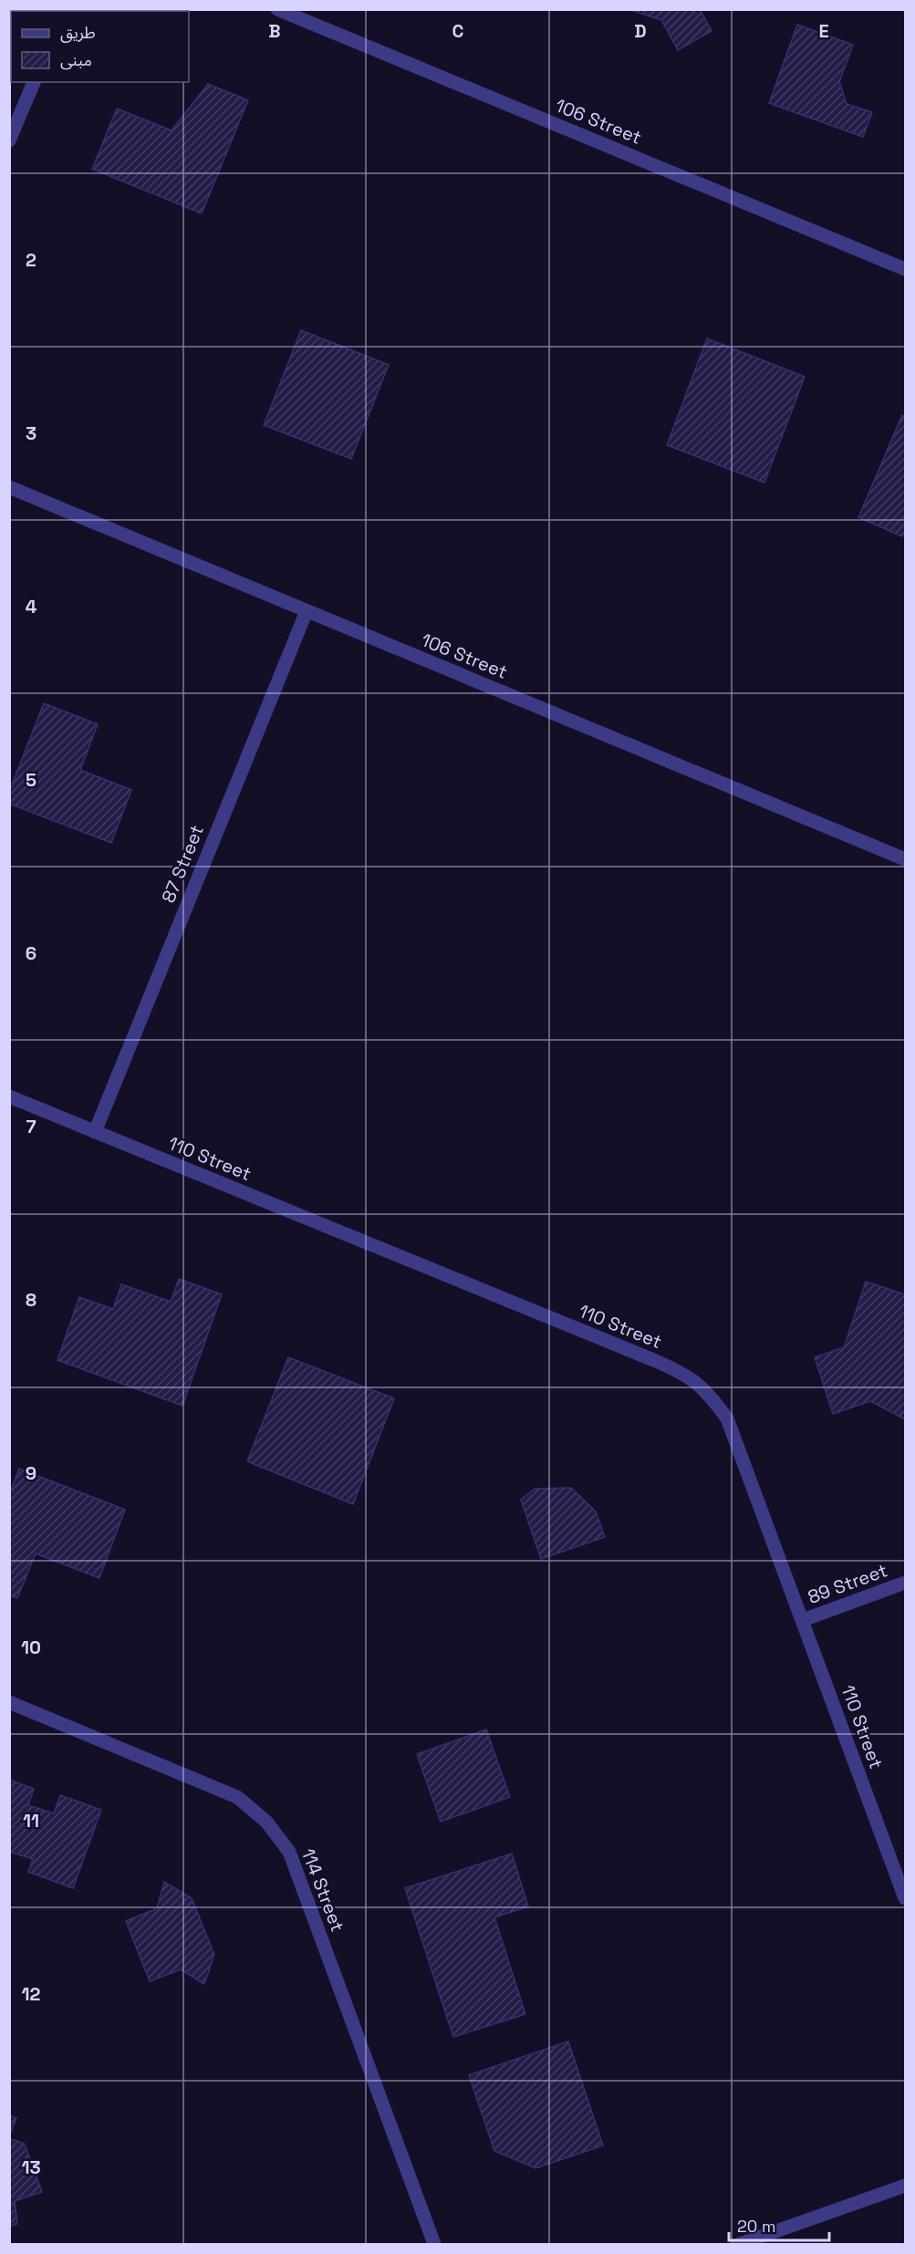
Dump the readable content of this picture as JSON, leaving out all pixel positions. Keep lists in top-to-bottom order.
{
  "streets": {
    "street": [
      "106 Street",
      "87 Street",
      "110 Street",
      "89 Street",
      "114 Street"
    ]
  },
  "crossings": [
    ["106 Street", "87 Street"],
    ["87 Street", "110 Street"],
    ["110 Street", "89 Street"]
  ],
  "legend": ["طريق", "مبنى"],
  "scale_bar": "20 m",
  "grid": {
    "columns": [
      "B",
      "C",
      "D",
      "E"
    ],
    "rows": [
      "2",
      "3",
      "4",
      "5",
      "6",
      "7",
      "8",
      "9",
      "10",
      "11",
      "12",
      "13"
    ]
  }
}
